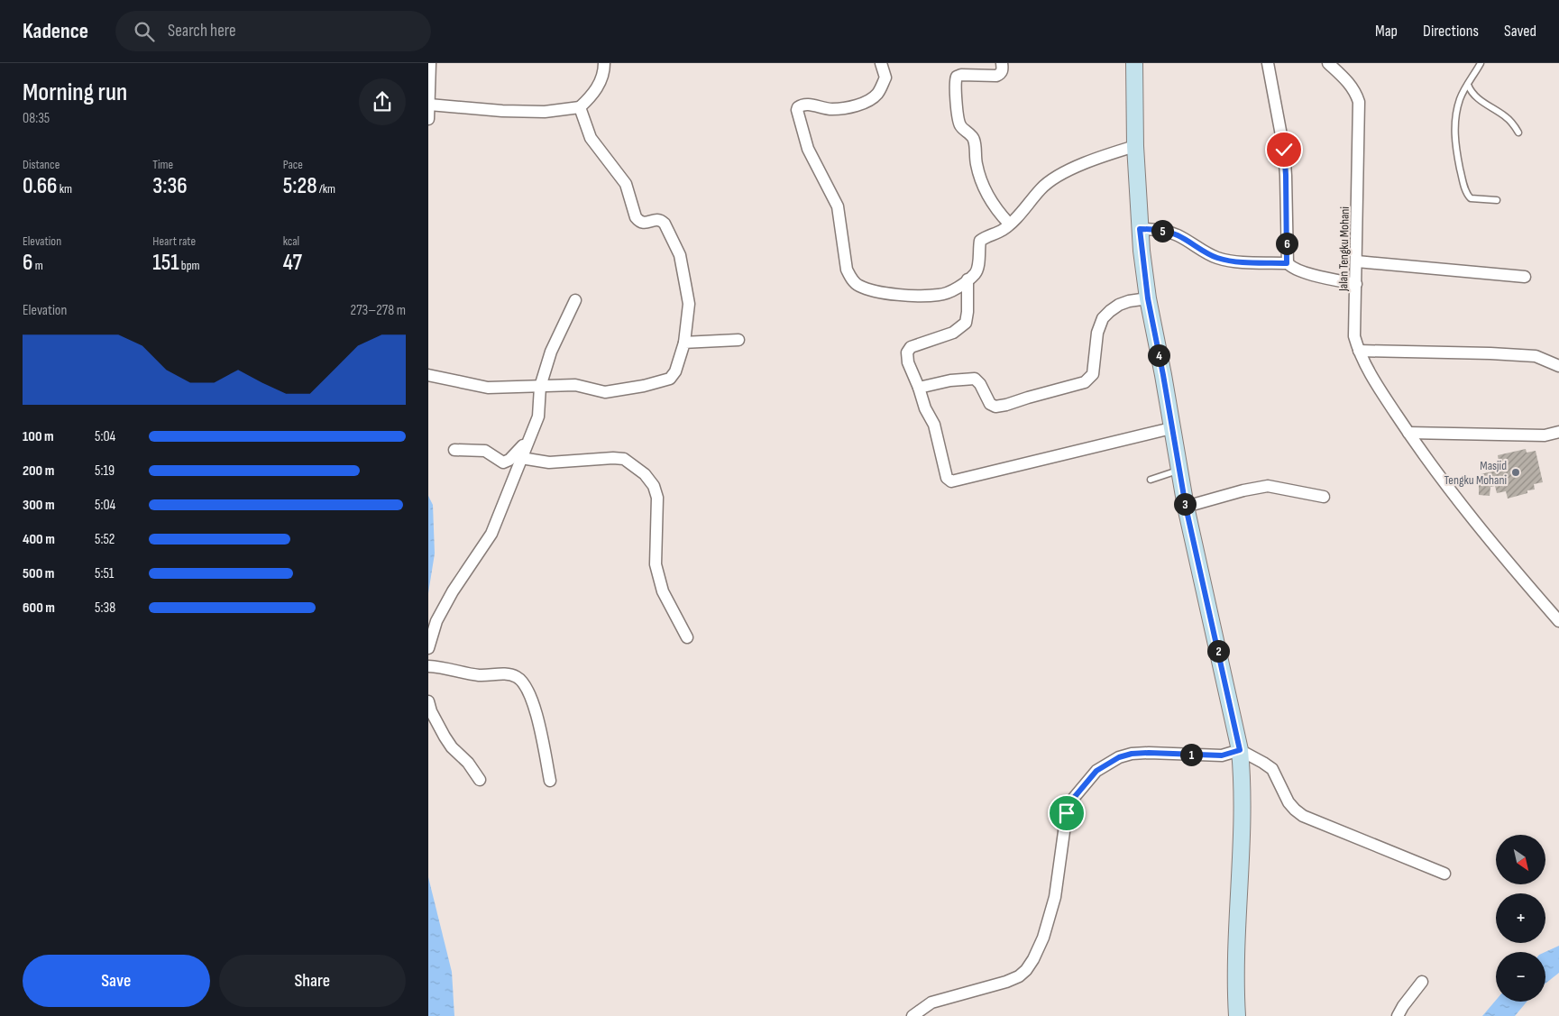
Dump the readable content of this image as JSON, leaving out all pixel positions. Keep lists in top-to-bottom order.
{
  "streets": {
    "street": ["Jalan Tengku Mohani"]
  },
  "places": ["Masjid Tengku Mohani"],
  "north": "bottom right",
  "page": {
    "header": "Kadence",
    "search": "Search here",
    "nav": ["Map", "Directions", "Saved"],
    "heading": ["Morning run", "08:35"],
    "stats": [
      ["Distance", "0.66 km"],
      ["Time", "3:36"],
      ["Pace", "5:28 /km"],
      ["Elevation", "6 m"],
      ["Heart rate", "151 bpm"],
      ["kcal", "47"]
    ],
    "pins": [
      "5",
      "6",
      "4",
      "3",
      "2",
      "1"
    ],
    "chart": ["Elevation", "273–278 m"],
    "list": [
      {
        "name": "100 m",
        "note": "5:04"
      },
      {
        "name": "200 m",
        "note": "5:19"
      },
      {
        "name": "300 m",
        "note": "5:04"
      },
      {
        "name": "400 m",
        "note": "5:52"
      },
      {
        "name": "500 m",
        "note": "5:51"
      },
      {
        "name": "600 m",
        "note": "5:38"
      }
    ],
    "map_buttons": ["+", "−"],
    "buttons": ["Save", "Share"]
  }
}
